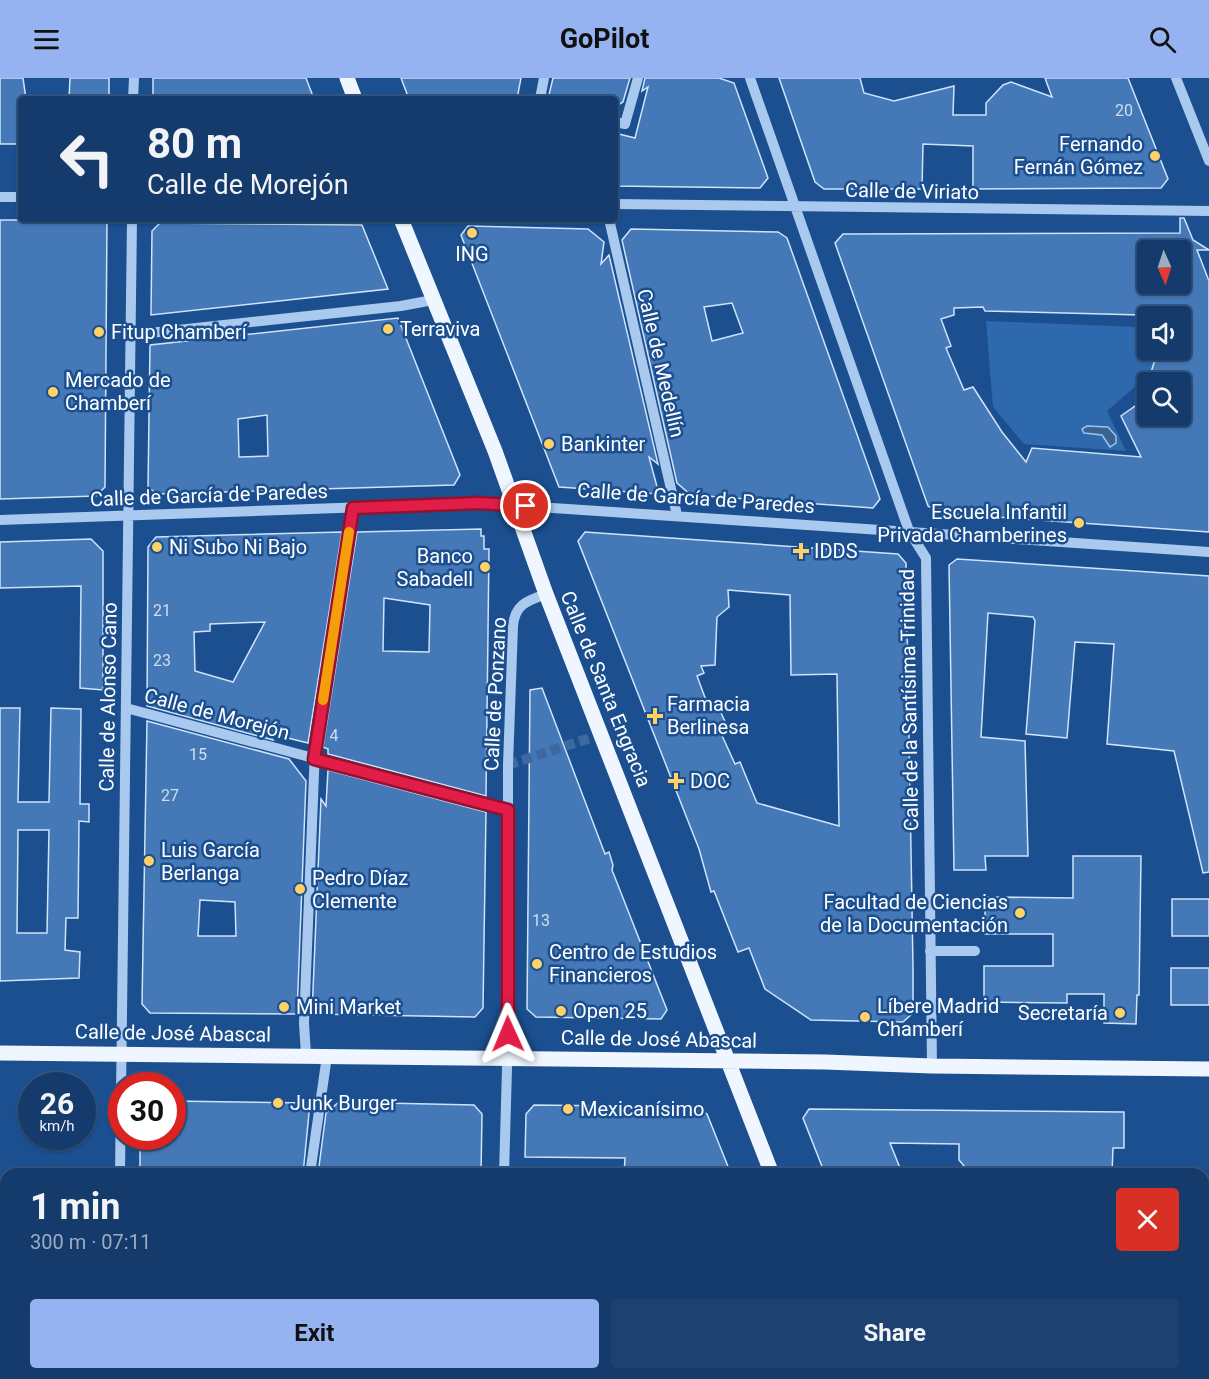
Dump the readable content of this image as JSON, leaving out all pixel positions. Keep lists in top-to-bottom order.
{
  "streets": {
    "main road": ["Calle de Santa Engracia", "Calle de José Abascal"],
    "street": [
      "Calle de Viriato",
      "Calle de Medellín",
      "Calle de García de Paredes",
      "Calle de Ponzano",
      "Calle de Alonso Cano",
      "Calle de la Santísima Trinidad",
      "Calle de Morejón"
    ]
  },
  "crossings": [
    ["Calle de Viriato", "Calle de la Santísima Trinidad"],
    ["Calle de Medellín", "Calle de García de Paredes"],
    ["Calle de García de Paredes", "Calle de Santa Engracia"],
    ["Calle de García de Paredes", "Calle de Alonso Cano"],
    ["Calle de García de Paredes", "Calle de la Santísima Trinidad"],
    ["Calle de Santa Engracia", "Calle de Ponzano"],
    ["Calle de Santa Engracia", "Calle de José Abascal"],
    ["Calle de Ponzano", "Calle de Morejón"],
    ["Calle de Ponzano", "Calle de José Abascal"],
    ["Calle de Alonso Cano", "Calle de Morejón"],
    ["Calle de Alonso Cano", "Calle de José Abascal"],
    ["Calle de la Santísima Trinidad", "Calle de José Abascal"]
  ],
  "places": {
    "other": [
      "Fernando Fernán Gómez",
      "ING",
      "Terraviva",
      "Fitup Chamberí",
      "Mercado de Chamberí",
      "Bankinter",
      "Escuela Infantil Privada Chamberines",
      "Ni Subo Ni Bajo",
      "Banco Sabadell",
      "Luis García Berlanga",
      "Pedro Díaz Clemente",
      "Facultad de Ciencias de la Documentación",
      "Centro de Estudios Financieros",
      "Mini Market",
      "Open 25",
      "Secretaría",
      "Líbere Madrid Chamberí",
      "Junk Burger",
      "Mexicanísimo"
    ],
    "health": ["IDDS", "Farmacia Berlinesa", "DOC"]
  },
  "house_numbers": [
    "20",
    "21",
    "23",
    "4",
    "15",
    "27",
    "13"
  ],
  "north": "bottom",
  "page": {
    "header": "GoPilot",
    "turn": ["80 m", "Calle de Morejón"],
    "speed": "26 km/h",
    "limit": "30",
    "heading": ["1 min", "300 m · 07:11"],
    "buttons": ["Exit", "Share"]
  }
}
